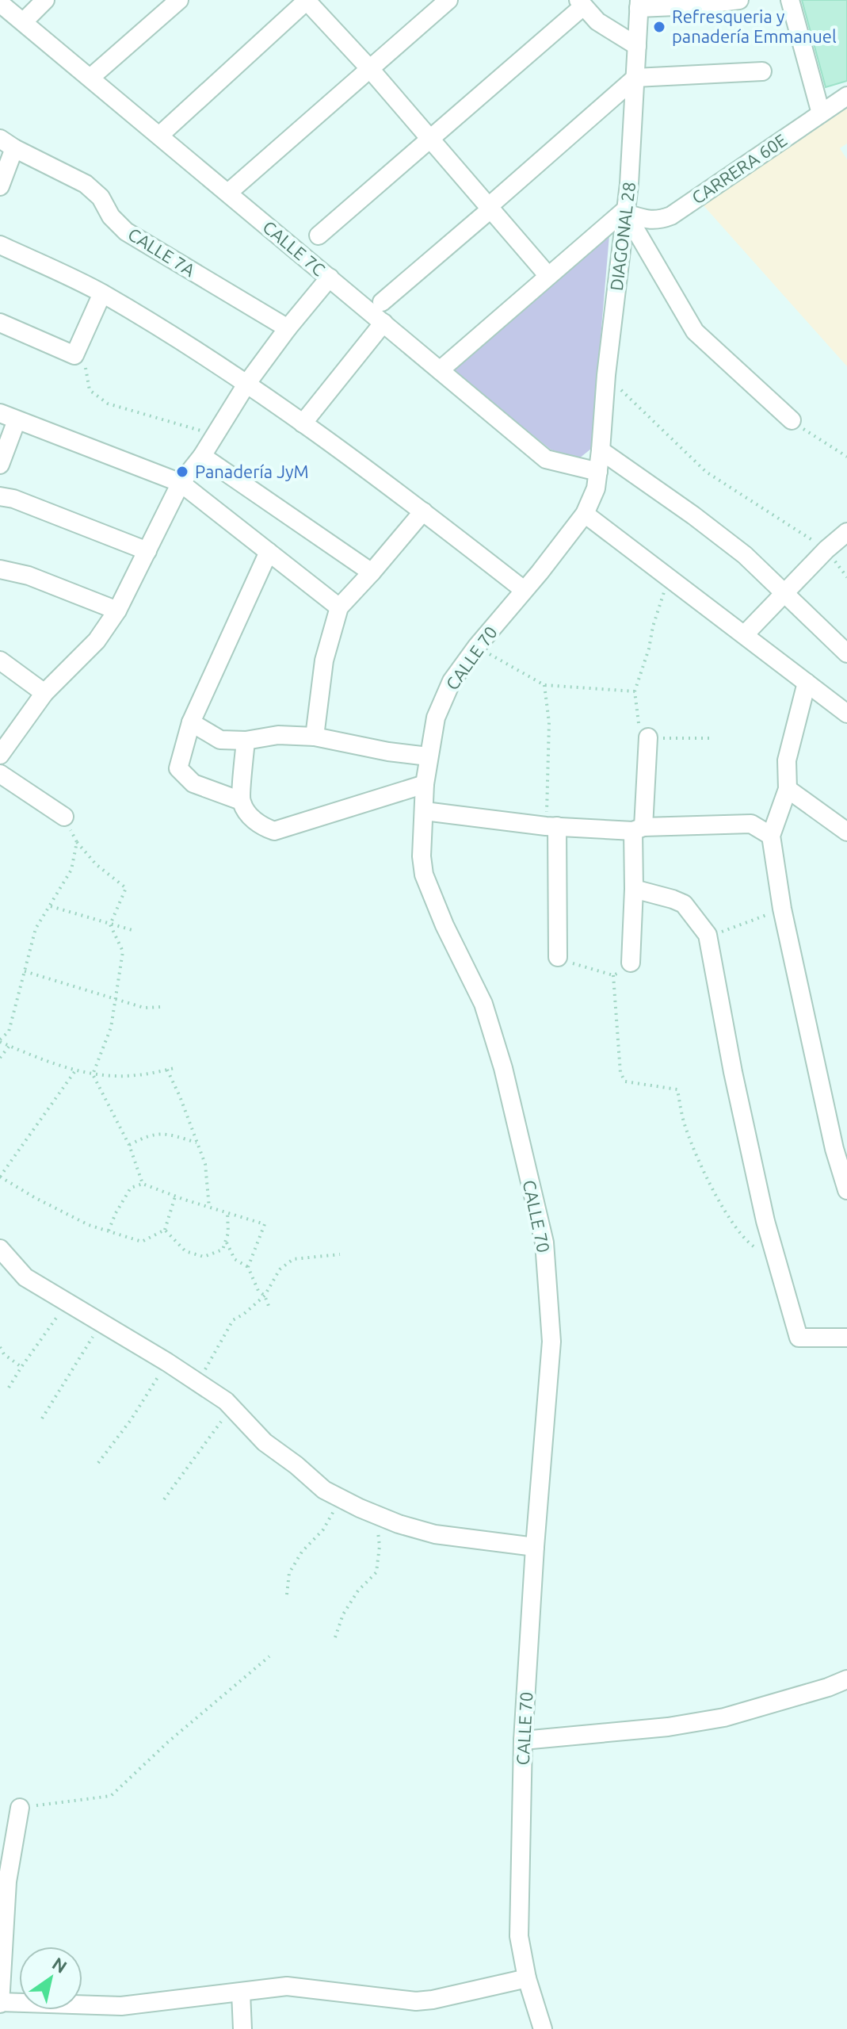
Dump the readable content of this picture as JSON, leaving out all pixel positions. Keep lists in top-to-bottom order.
{
  "streets": {
    "street": [
      "CARRERA 60E",
      "DIAGONAL 28",
      "CALLE 7C",
      "CALLE 7A",
      "CALLE 70"
    ]
  },
  "crossings": [
    ["CARRERA 60E", "DIAGONAL 28"],
    ["DIAGONAL 28", "CALLE 7C"],
    ["DIAGONAL 28", "CALLE 70"],
    ["CALLE 7C", "CALLE 70"]
  ],
  "places": ["Refresqueria y panadería Emmanuel", "Panadería JyM"],
  "north": "top right"
}
